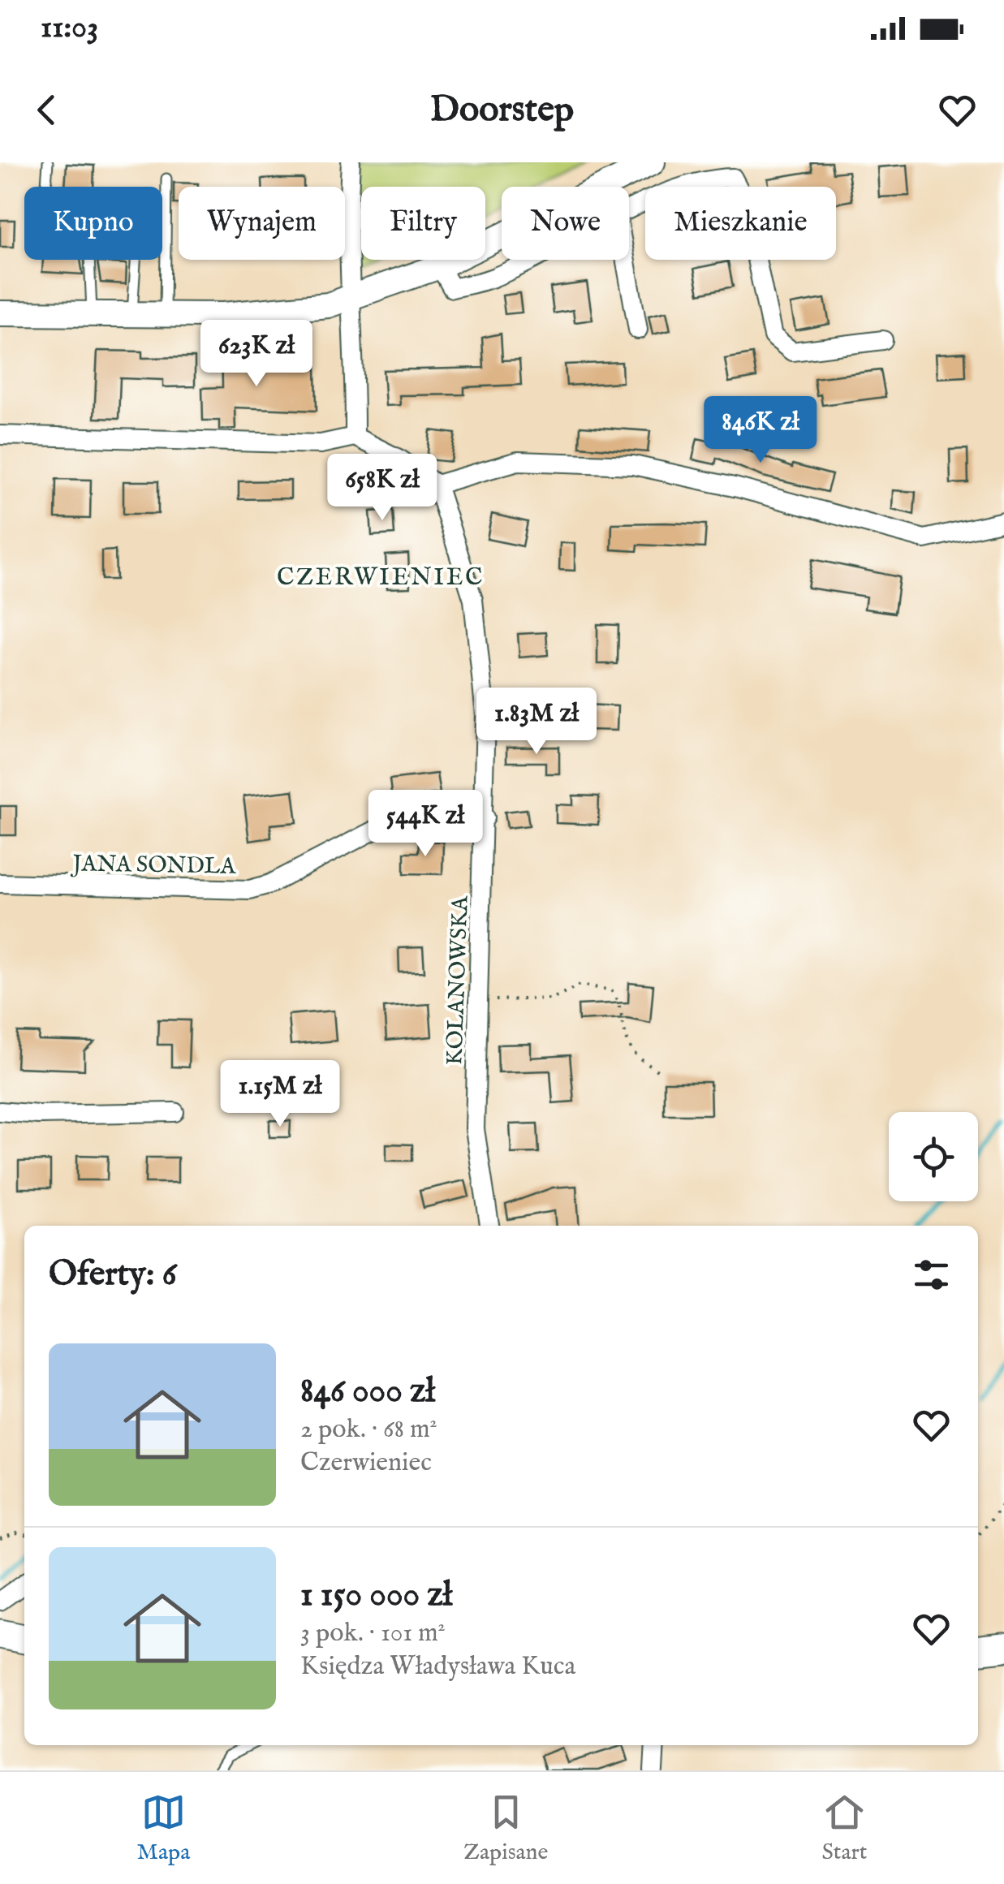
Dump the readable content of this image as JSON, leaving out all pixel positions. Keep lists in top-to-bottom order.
{
  "streets": {
    "street": ["JANA SONDLA", "KOLANOWSKA"]
  },
  "crossings": [
    ["JANA SONDLA", "KOLANOWSKA"]
  ],
  "districts": ["CZERWIENIEC"],
  "page": {
    "status": "11:03",
    "header": "Doorstep",
    "chip": [
      "Kupno",
      "Wynajem",
      "Filtry",
      "Nowe",
      "Mieszkanie"
    ],
    "price": [
      "623K zł",
      "846K zł",
      "658K zł",
      "1.83M zł",
      "544K zł",
      "1.15M zł"
    ],
    "heading": "Oferty: 6",
    "list": [
      {
        "name": "846 000 zł",
        "note": "2 pok. · 68 m² · Czerwieniec"
      },
      {
        "name": "1 150 000 zł",
        "note": "3 pok. · 101 m² · Księdza Władysława Kuca"
      }
    ],
    "tabs": ["Mapa", "Zapisane", "Start"]
  }
}
